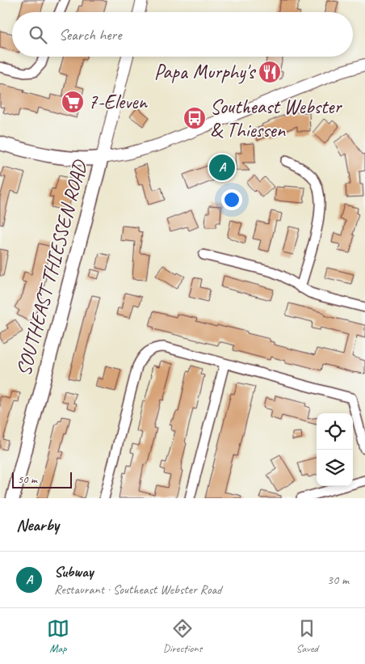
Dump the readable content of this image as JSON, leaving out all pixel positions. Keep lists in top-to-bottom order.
{
  "streets": {
    "main road": ["SOUTHEAST THIESSEN ROAD"]
  },
  "places": {
    "restaurant": ["Papa Murphy's"],
    "supermarket": ["7-Eleven"],
    "bus stop": ["Southeast Webster & Thiessen"]
  },
  "scale_bar": "50 m",
  "page": {
    "search": "Search here",
    "pins": "A",
    "scale": "50 m",
    "heading": "Nearby",
    "list": [
      {
        "mark": "A",
        "name": "Subway",
        "note": "Restaurant · Southeast Webster Road",
        "value": "30 m"
      }
    ],
    "nav": ["Map", "Directions", "Saved"]
  }
}
